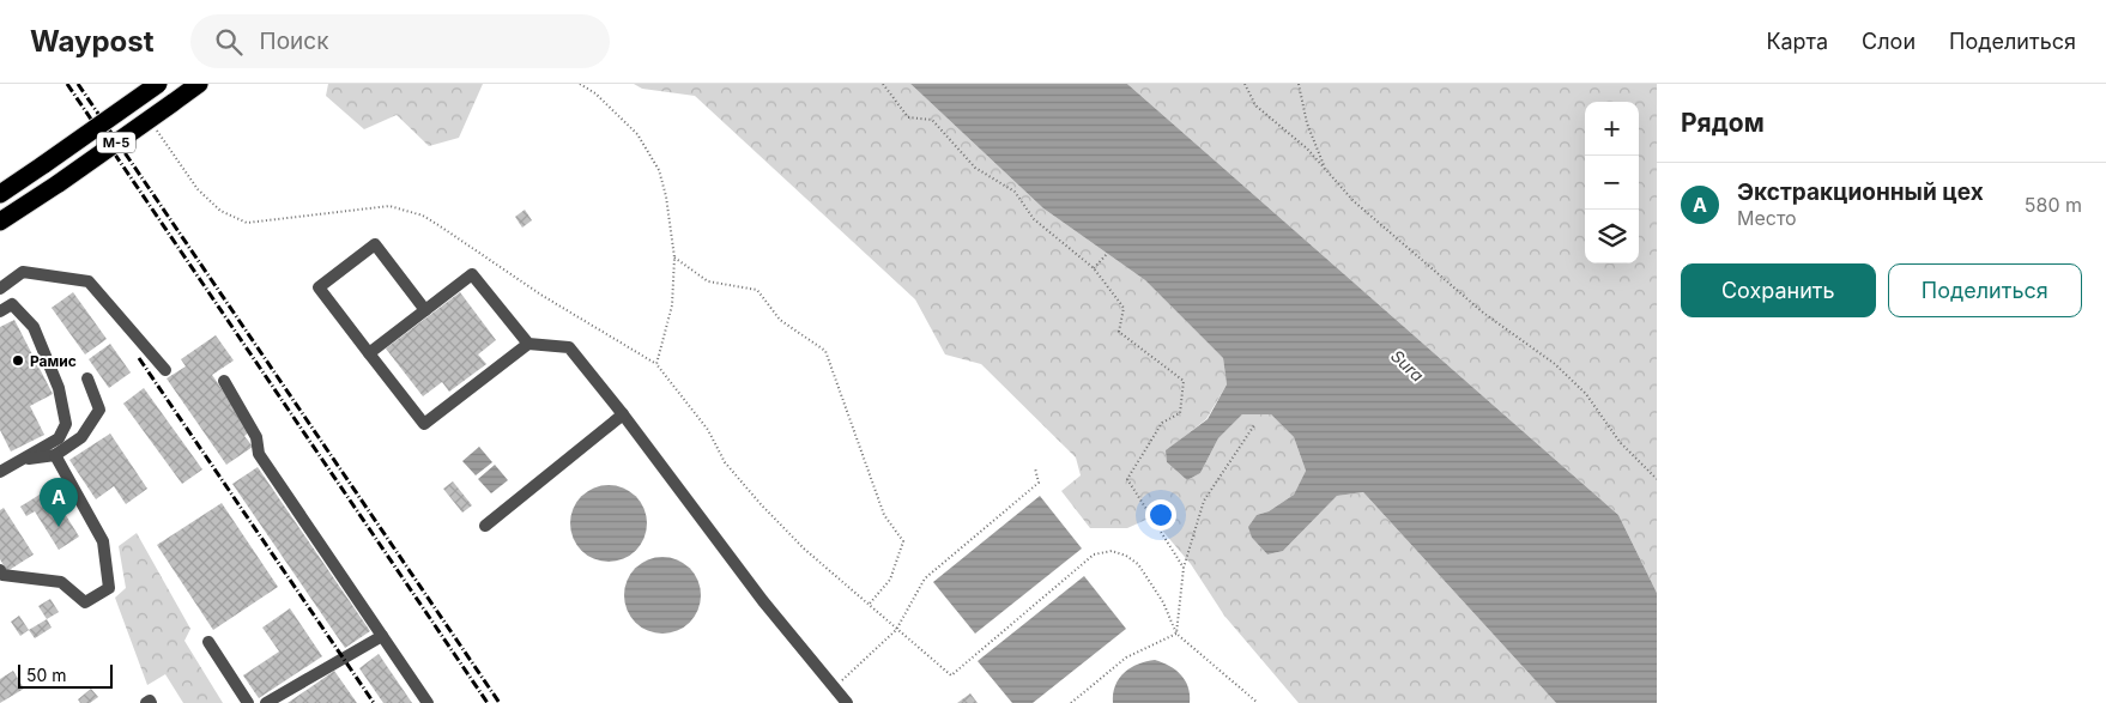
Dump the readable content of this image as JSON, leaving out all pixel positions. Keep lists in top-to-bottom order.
{
  "streets": {
    "highway": ["М-5"]
  },
  "water": ["Sura"],
  "places": ["Рамис"],
  "scale_bar": "50 m",
  "page": {
    "header": "Waypost",
    "search": "Поиск",
    "nav": ["Карта", "Слои", "Поделиться"],
    "heading": "Рядом",
    "map_buttons": ["+", "−"],
    "list": [
      {
        "mark": "A",
        "name": "Экстракционный цех",
        "note": "Место",
        "value": "580 m"
      }
    ],
    "buttons": ["Сохранить", "Поделиться"],
    "pins": "A",
    "scale": "50 m"
  }
}
